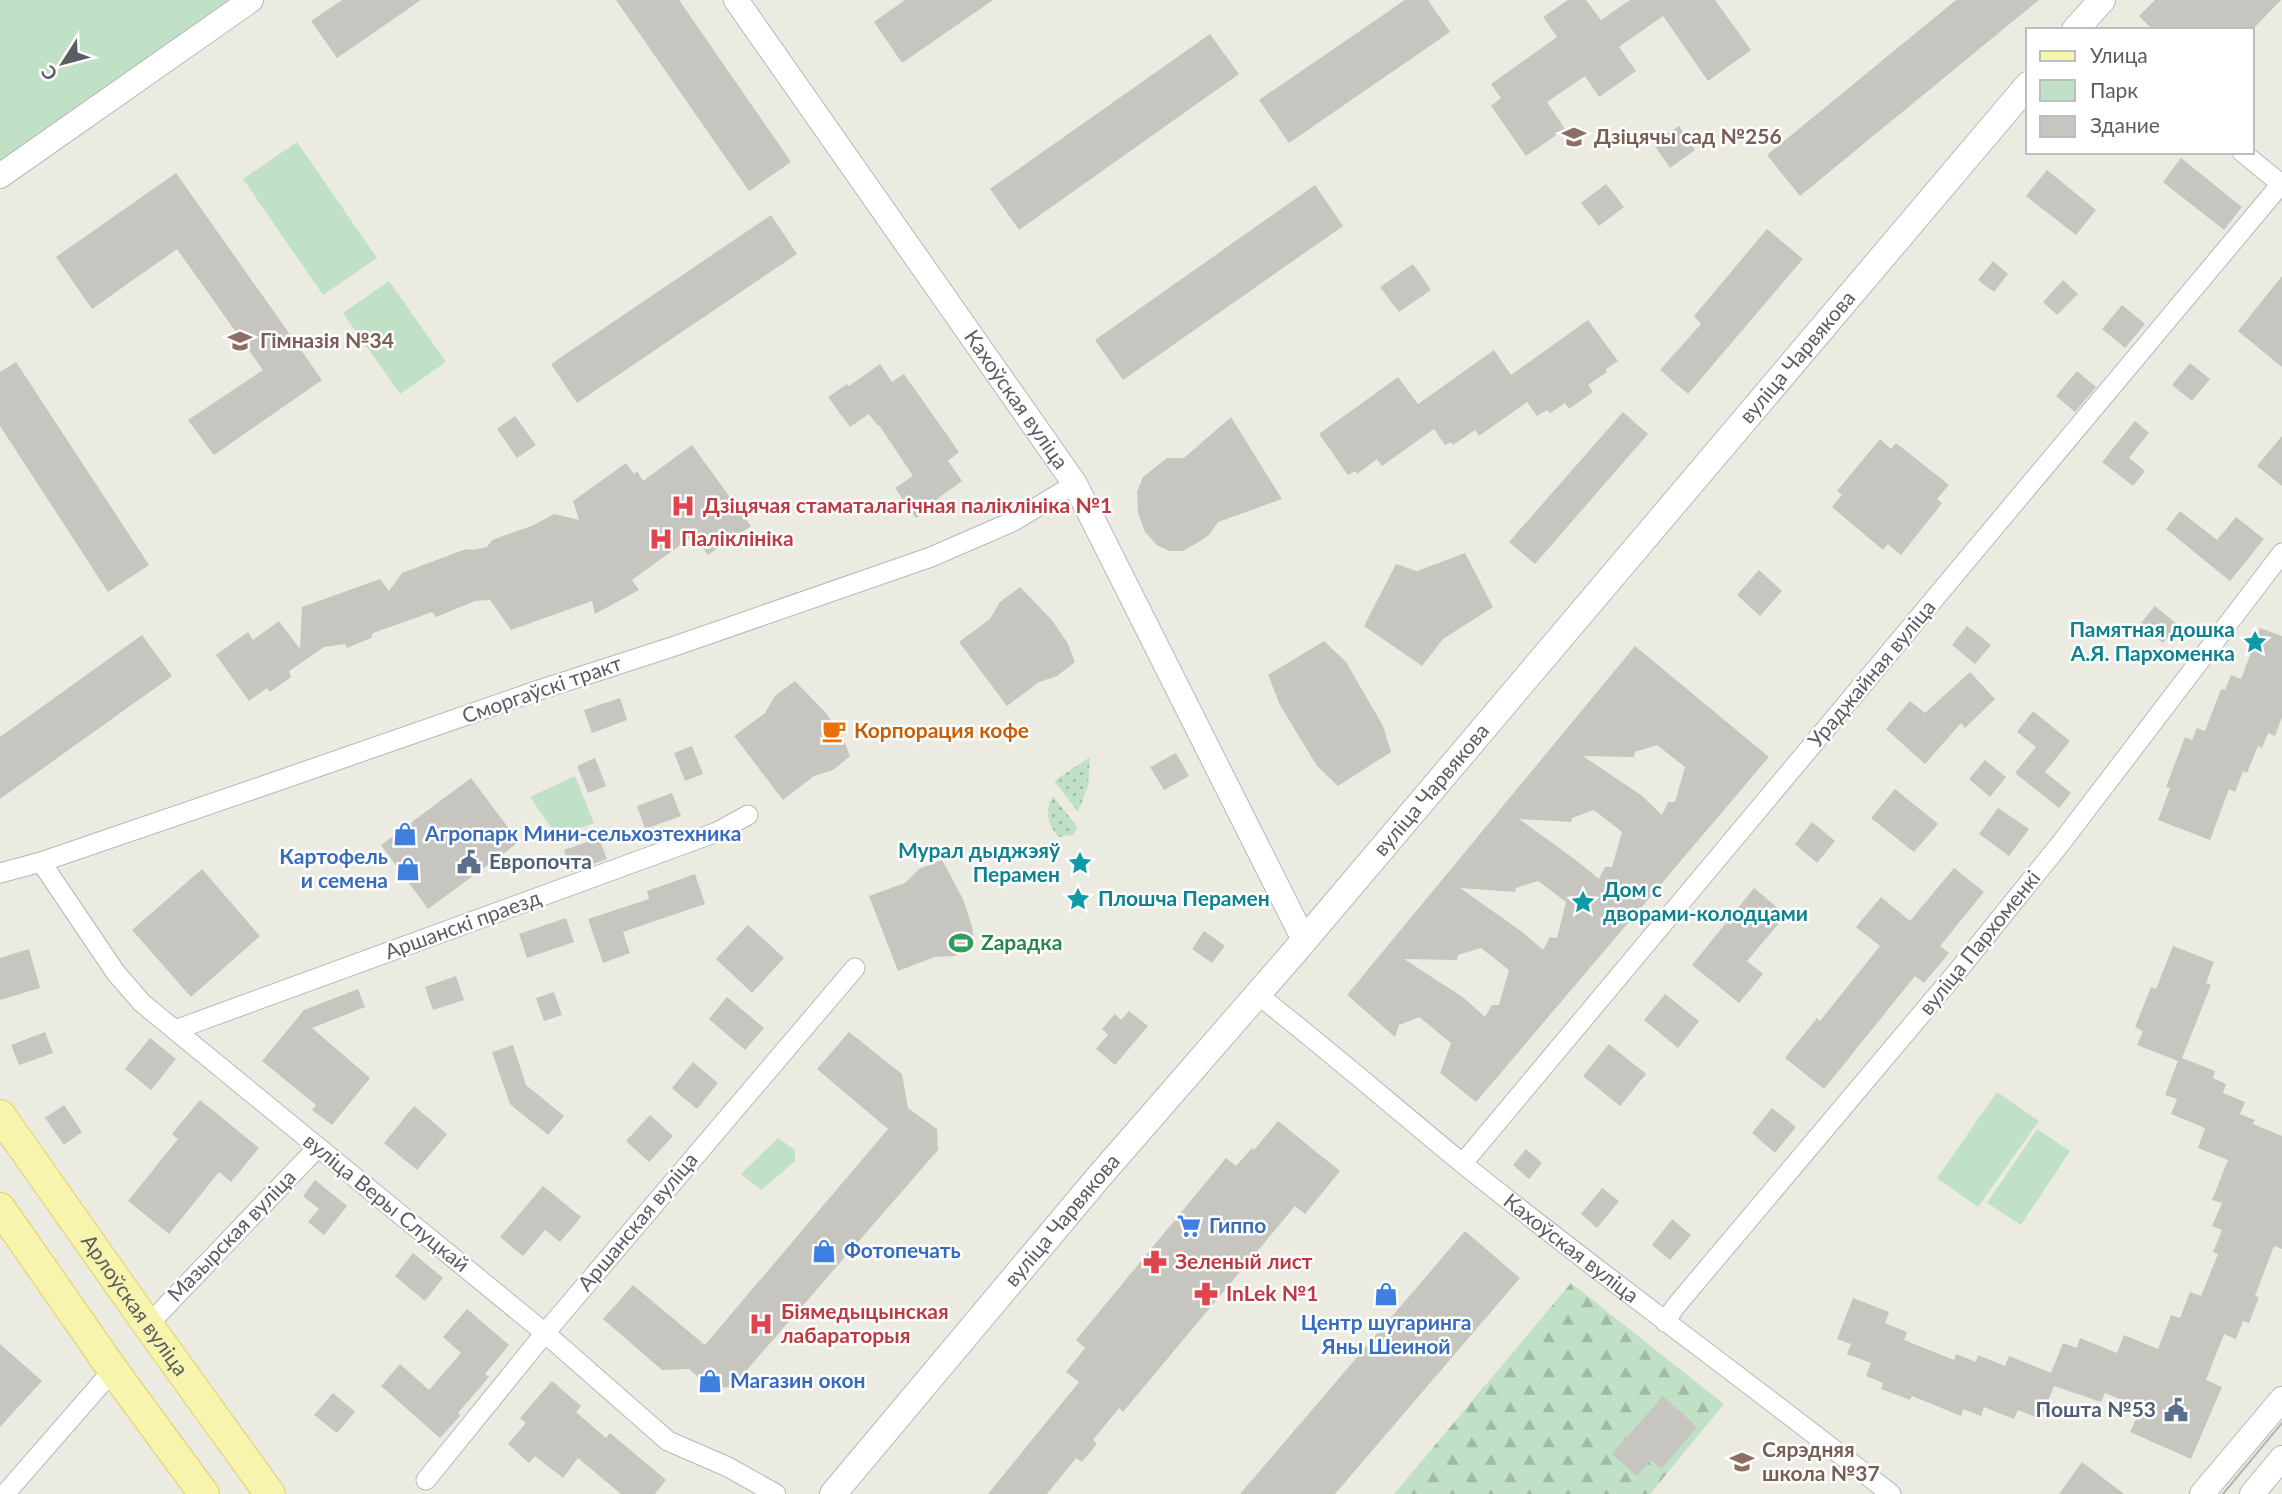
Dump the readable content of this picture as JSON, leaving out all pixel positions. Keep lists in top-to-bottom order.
{
  "streets": {
    "main road": ["вуліца Чарвякова", "Арлоўская вуліца"],
    "street": [
      "Кахоўская вуліца",
      "Ураджайная вуліца",
      "Сморгаўскі тракт",
      "Аршанскі праезд",
      "вуліца Пархоменкі",
      "вуліца Веры Слуцкай",
      "Аршанская вуліца",
      "Мазырская вуліца"
    ]
  },
  "crossings": [
    ["вуліца Чарвякова", "Кахоўская вуліца"],
    ["Кахоўская вуліца", "Ураджайная вуліца"],
    ["Кахоўская вуліца", "Сморгаўскі тракт"],
    ["Кахоўская вуліца", "вуліца Пархоменкі"],
    ["Сморгаўскі тракт", "вуліца Веры Слуцкай"],
    ["Аршанскі праезд", "вуліца Веры Слуцкай"],
    ["вуліца Веры Слуцкай", "Аршанская вуліца"],
    ["вуліца Веры Слуцкай", "Мазырская вуліца"],
    ["Мазырская вуліца", "Арлоўская вуліца"]
  ],
  "places": {
    "school or university": ["Дзіцячы сад №256", "Гімназія №34", "Сярэдняя школа №37"],
    "hospital": ["Дзіцячая стаматалагічная паліклініка №1", "Паліклініка", "Біямедыцынская лабараторыя"],
    "place": [
      "Памятная дошка А.Я. Пархоменка",
      "Мурал дыджэяў Перамен",
      "Плошча Перамен",
      "Дом с дворами-колодцами"
    ],
    "cafe": ["Корпорация кофе"],
    "shop": [
      "Агропарк Мини-сельхозтехника",
      "Картофель и семена",
      "Фотопечать",
      "Центр шугаринга Яны Шеиной",
      "Магазин окон"
    ],
    "public building": ["Европочта", "Пошта №53"],
    "sports": ["Zарадка"],
    "supermarket": ["Гиппо"],
    "pharmacy": ["Зеленый лист", "InLek №1"]
  },
  "legend": ["Улица", "Парк", "Здание"],
  "north": "bottom left"
}
